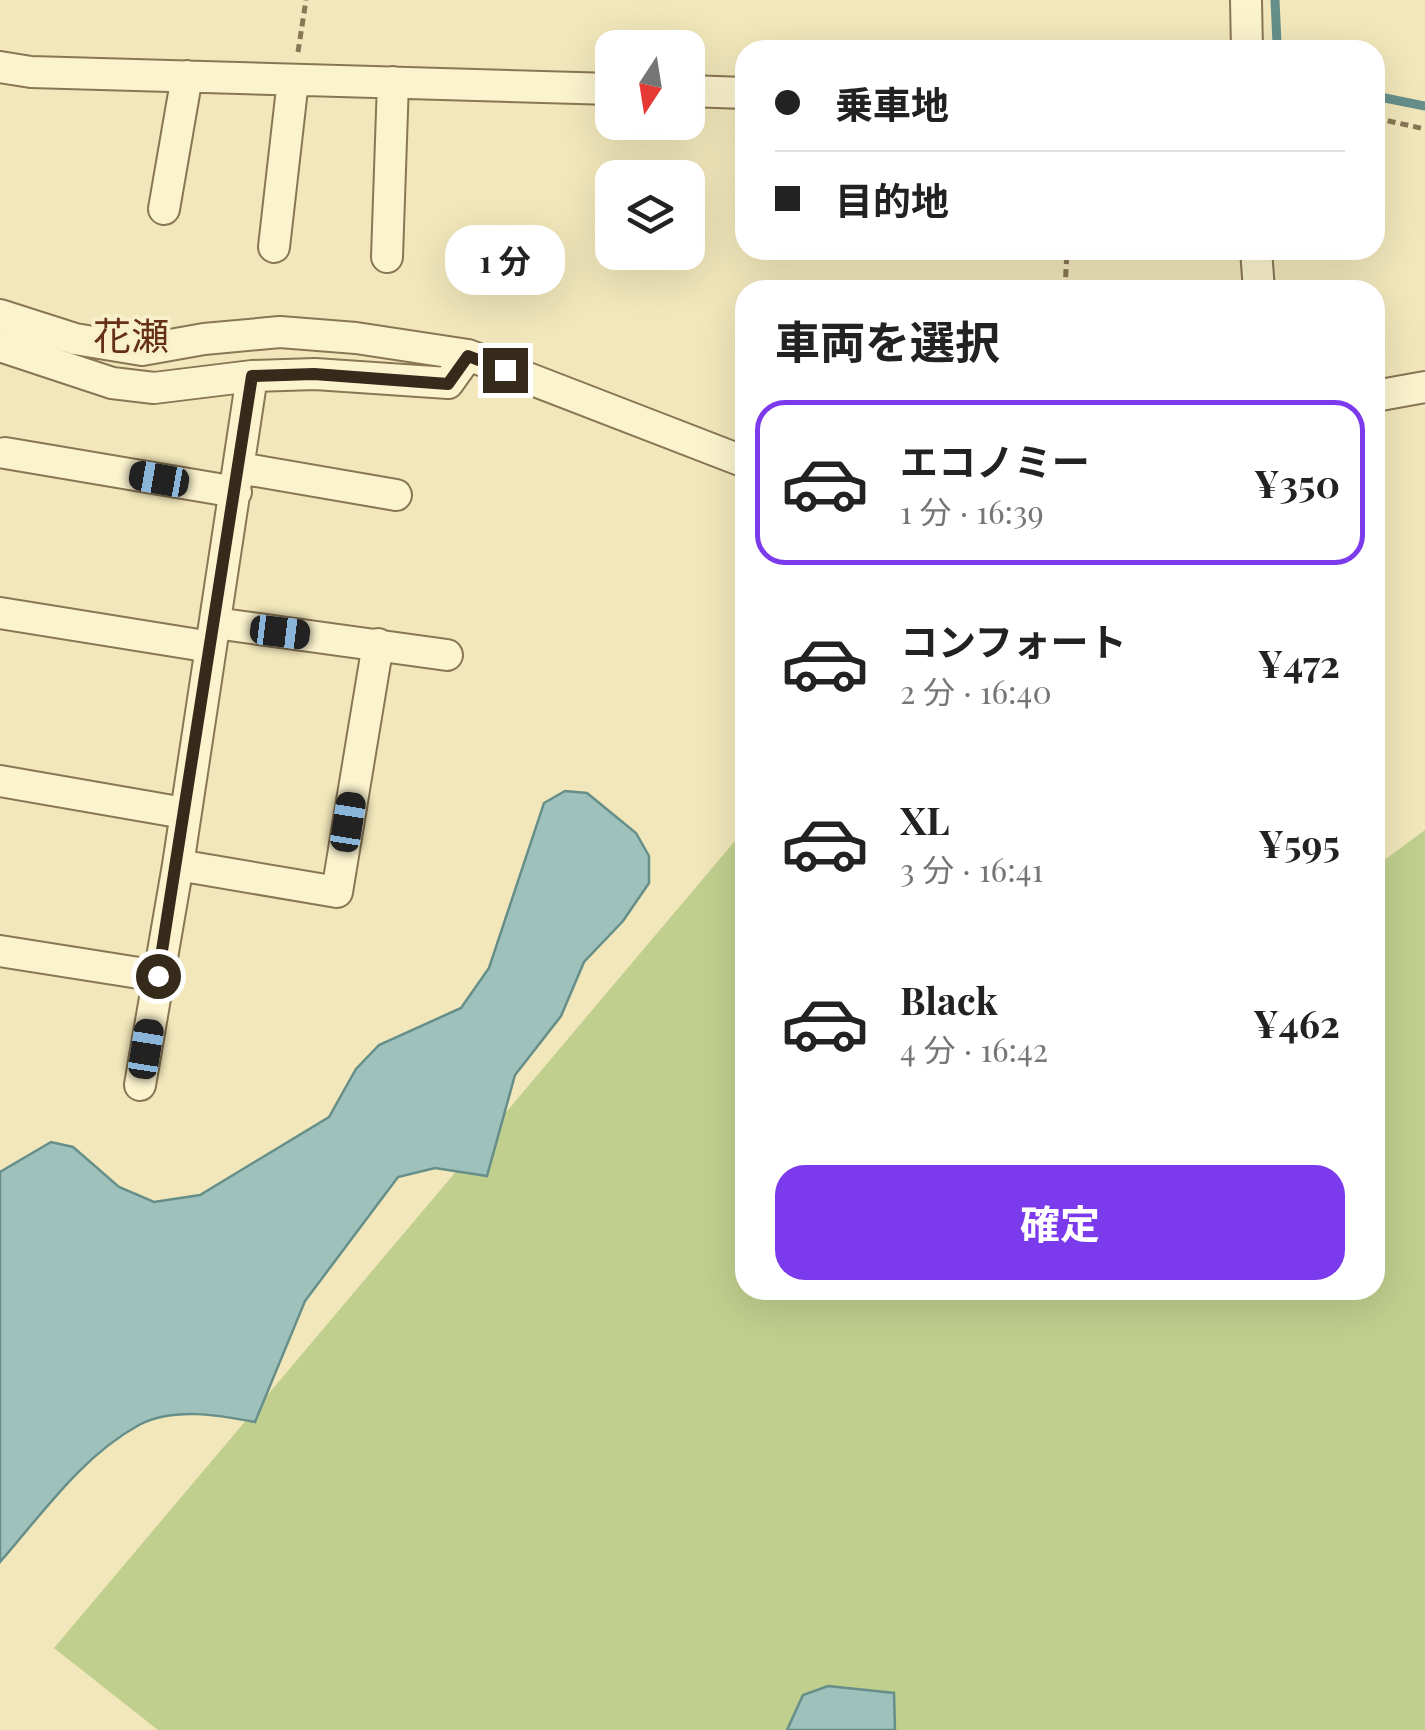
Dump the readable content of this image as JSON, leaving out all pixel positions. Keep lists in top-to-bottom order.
{
  "districts": ["花瀬"],
  "north": "bottom",
  "page": {
    "banner": ["乗車地", "目的地"],
    "bubble": "1 分",
    "heading": "車両を選択",
    "list": [
      {
        "name": "エコノミー",
        "note": "1 分 · 16:39",
        "value": "¥350"
      },
      {
        "name": "コンフォート",
        "note": "2 分 · 16:40",
        "value": "¥472"
      },
      {
        "name": "XL",
        "note": "3 分 · 16:41",
        "value": "¥595"
      },
      {
        "name": "Black",
        "note": "4 分 · 16:42",
        "value": "¥462"
      }
    ],
    "buttons": "確定"
  }
}
